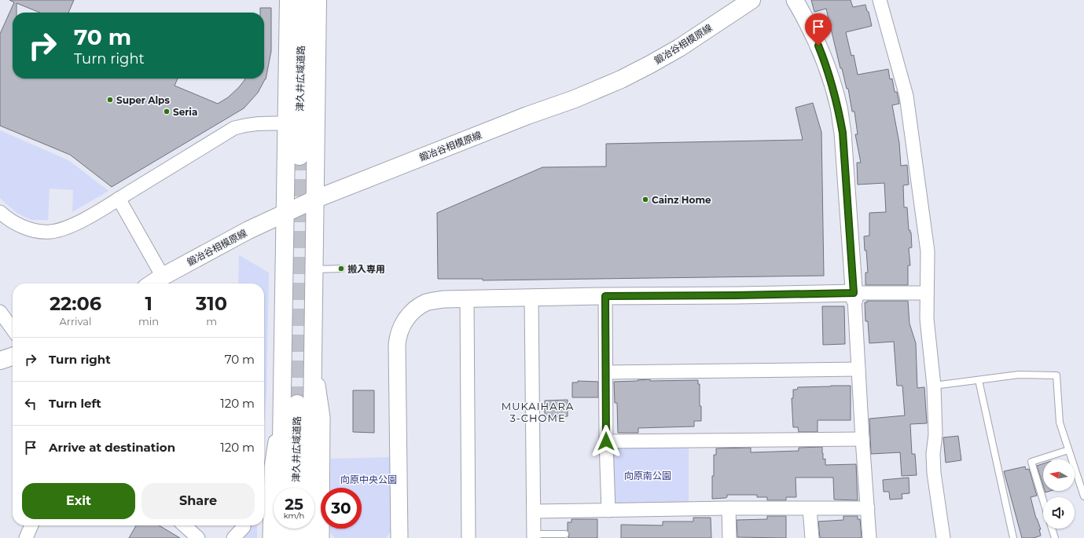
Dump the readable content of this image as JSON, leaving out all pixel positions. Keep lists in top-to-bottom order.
{
  "streets": {
    "main road": ["鍛冶谷相模原線", "津久井広域道路"]
  },
  "districts": ["MUKAIHARA 3-CHOME"],
  "parks": ["向原南公園", "向原中央公園"],
  "places": [
    "Super Alps",
    "Seria",
    "Cainz Home",
    "搬入専用"
  ],
  "north": "left",
  "page": {
    "turn": ["70 m", "Turn right"],
    "eta": [
      "22:06",
      "Arrival",
      "1",
      "min",
      "310",
      "m"
    ],
    "list": [
      {
        "name": "Turn right",
        "value": "70 m"
      },
      {
        "name": "Turn left",
        "value": "120 m"
      },
      {
        "name": "Arrive at destination",
        "value": "120 m"
      }
    ],
    "buttons": ["Exit", "Share"],
    "speed": "25 km/h",
    "limit": "30"
  }
}
